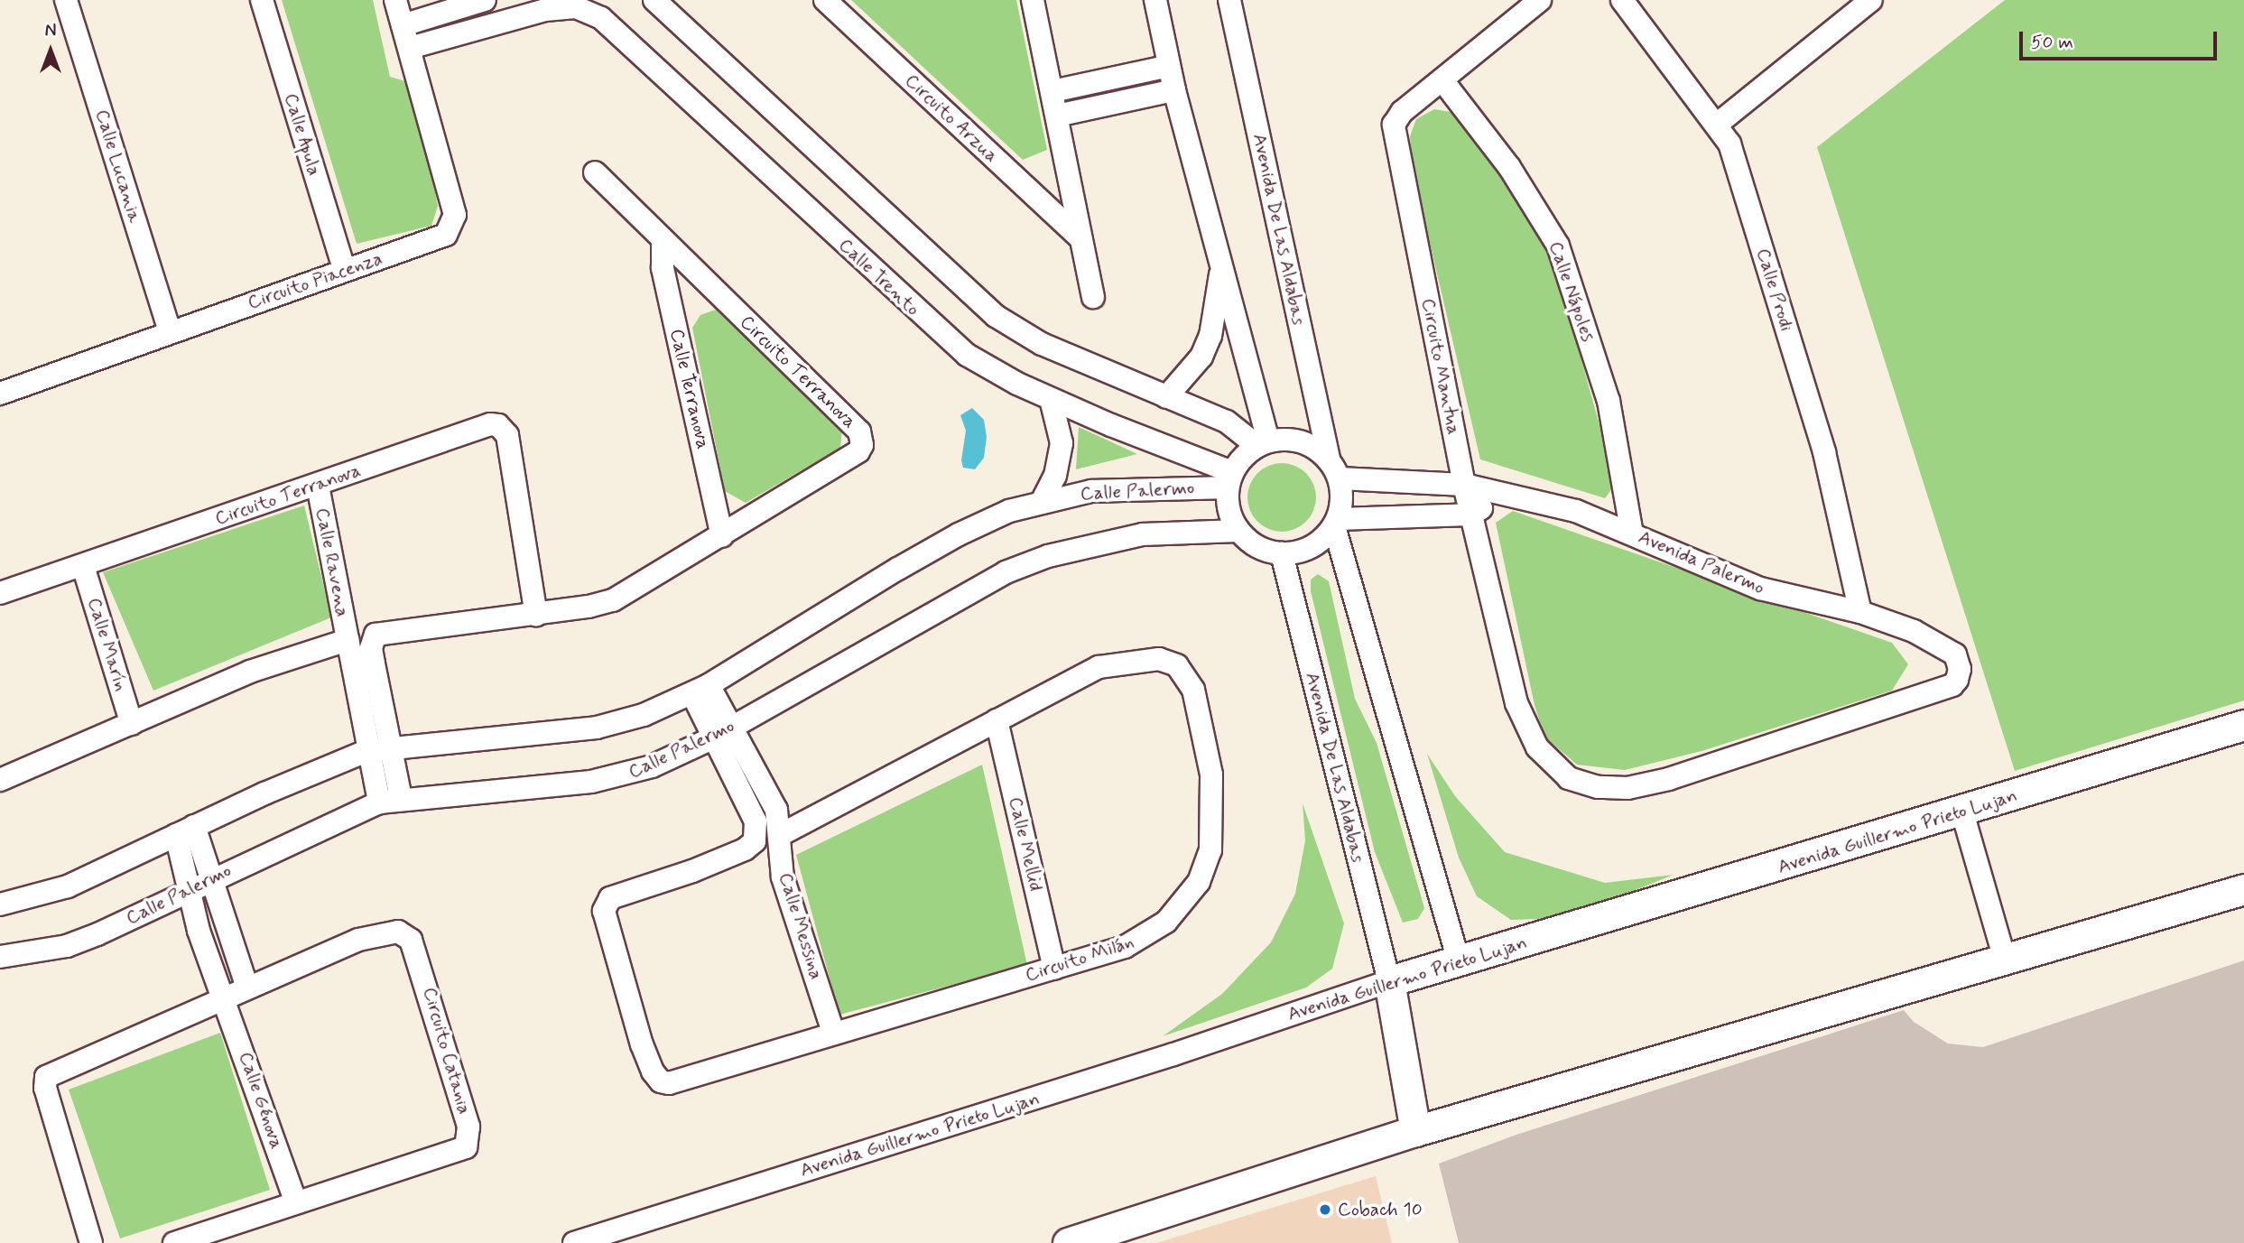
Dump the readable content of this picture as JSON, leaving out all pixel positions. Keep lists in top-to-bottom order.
{
  "streets": {
    "street": [
      "Circuito Arzua",
      "Calle Apula",
      "Calle Lucania",
      "Avenida De Las Aldabas",
      "Calle Trento",
      "Circuito Piacenza",
      "Calle Prodi",
      "Calle Nápoles",
      "Circuito Mantua",
      "Circuito Terranova",
      "Calle Terranova",
      "Calle Palermo",
      "Calle Ravena",
      "Avenida Palermo",
      "Calle Marín",
      "Avenida Guillermo Prieto Lujan",
      "Calle Mellid",
      "Calle Messina",
      "Circuito Milán",
      "Circuito Catania",
      "Calle Génova"
    ]
  },
  "crossings": [
    ["Calle Apula", "Circuito Piacenza"],
    ["Calle Lucania", "Circuito Piacenza"],
    ["Avenida De Las Aldabas", "Calle Trento"],
    ["Avenida De Las Aldabas", "Calle Palermo"],
    ["Avenida De Las Aldabas", "Avenida Palermo"],
    ["Avenida De Las Aldabas", "Avenida Guillermo Prieto Lujan"],
    ["Calle Trento", "Circuito Piacenza"],
    ["Calle Trento", "Calle Palermo"],
    ["Calle Trento", "Avenida Palermo"],
    ["Calle Prodi", "Avenida Palermo"],
    ["Calle Nápoles", "Circuito Mantua"],
    ["Calle Nápoles", "Avenida Palermo"],
    ["Circuito Mantua", "Avenida Palermo"],
    ["Circuito Terranova", "Calle Terranova"],
    ["Circuito Terranova", "Calle Palermo"],
    ["Circuito Terranova", "Calle Ravena"],
    ["Circuito Terranova", "Calle Marín"],
    ["Calle Palermo", "Calle Ravena"],
    ["Calle Palermo", "Avenida Palermo"],
    ["Calle Palermo", "Calle Messina"],
    ["Calle Mellid", "Circuito Milán"],
    ["Calle Messina", "Circuito Milán"],
    ["Circuito Catania", "Calle Génova"]
  ],
  "places": ["Cobach 10"],
  "scale_bar": "50 m",
  "north": "top"
}
